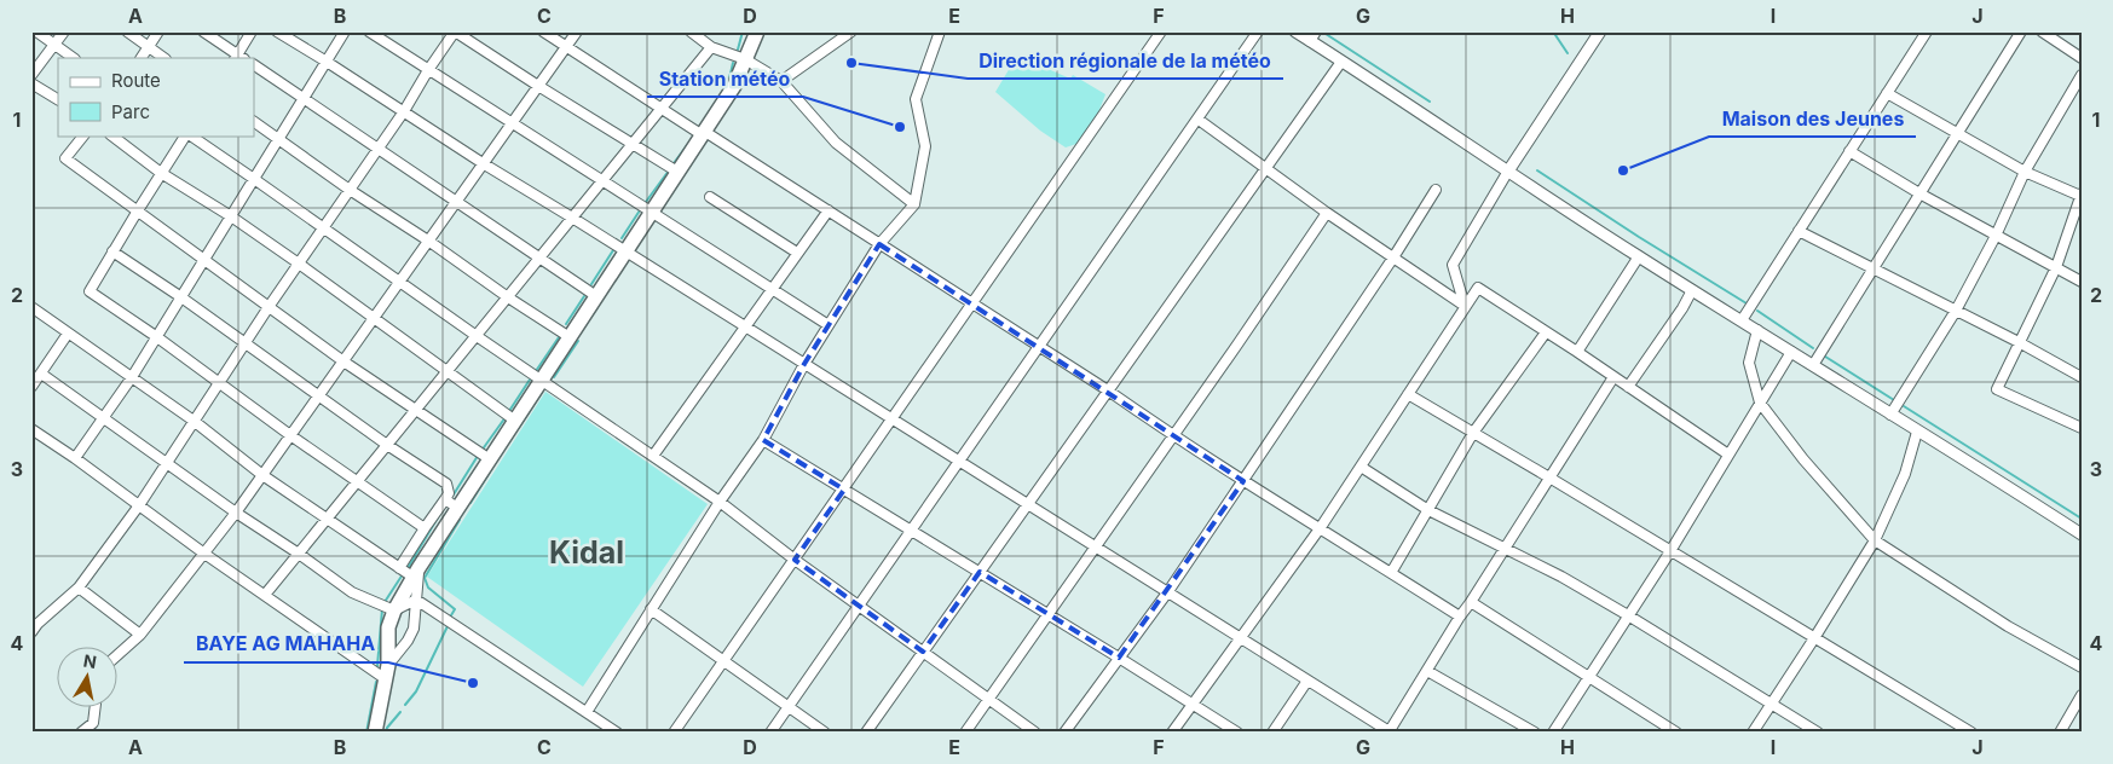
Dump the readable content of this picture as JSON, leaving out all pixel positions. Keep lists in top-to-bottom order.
{
  "districts": ["Kidal"],
  "places": [
    "Direction régionale de la météo",
    "Station météo",
    "Maison des Jeunes",
    "BAYE AG MAHAHA"
  ],
  "legend": ["Route", "Parc"],
  "north": "top",
  "grid": {
    "columns": [
      "A",
      "B",
      "C",
      "D",
      "E",
      "F",
      "G",
      "H",
      "I",
      "J"
    ],
    "rows": [
      "1",
      "2",
      "3",
      "4"
    ]
  }
}
